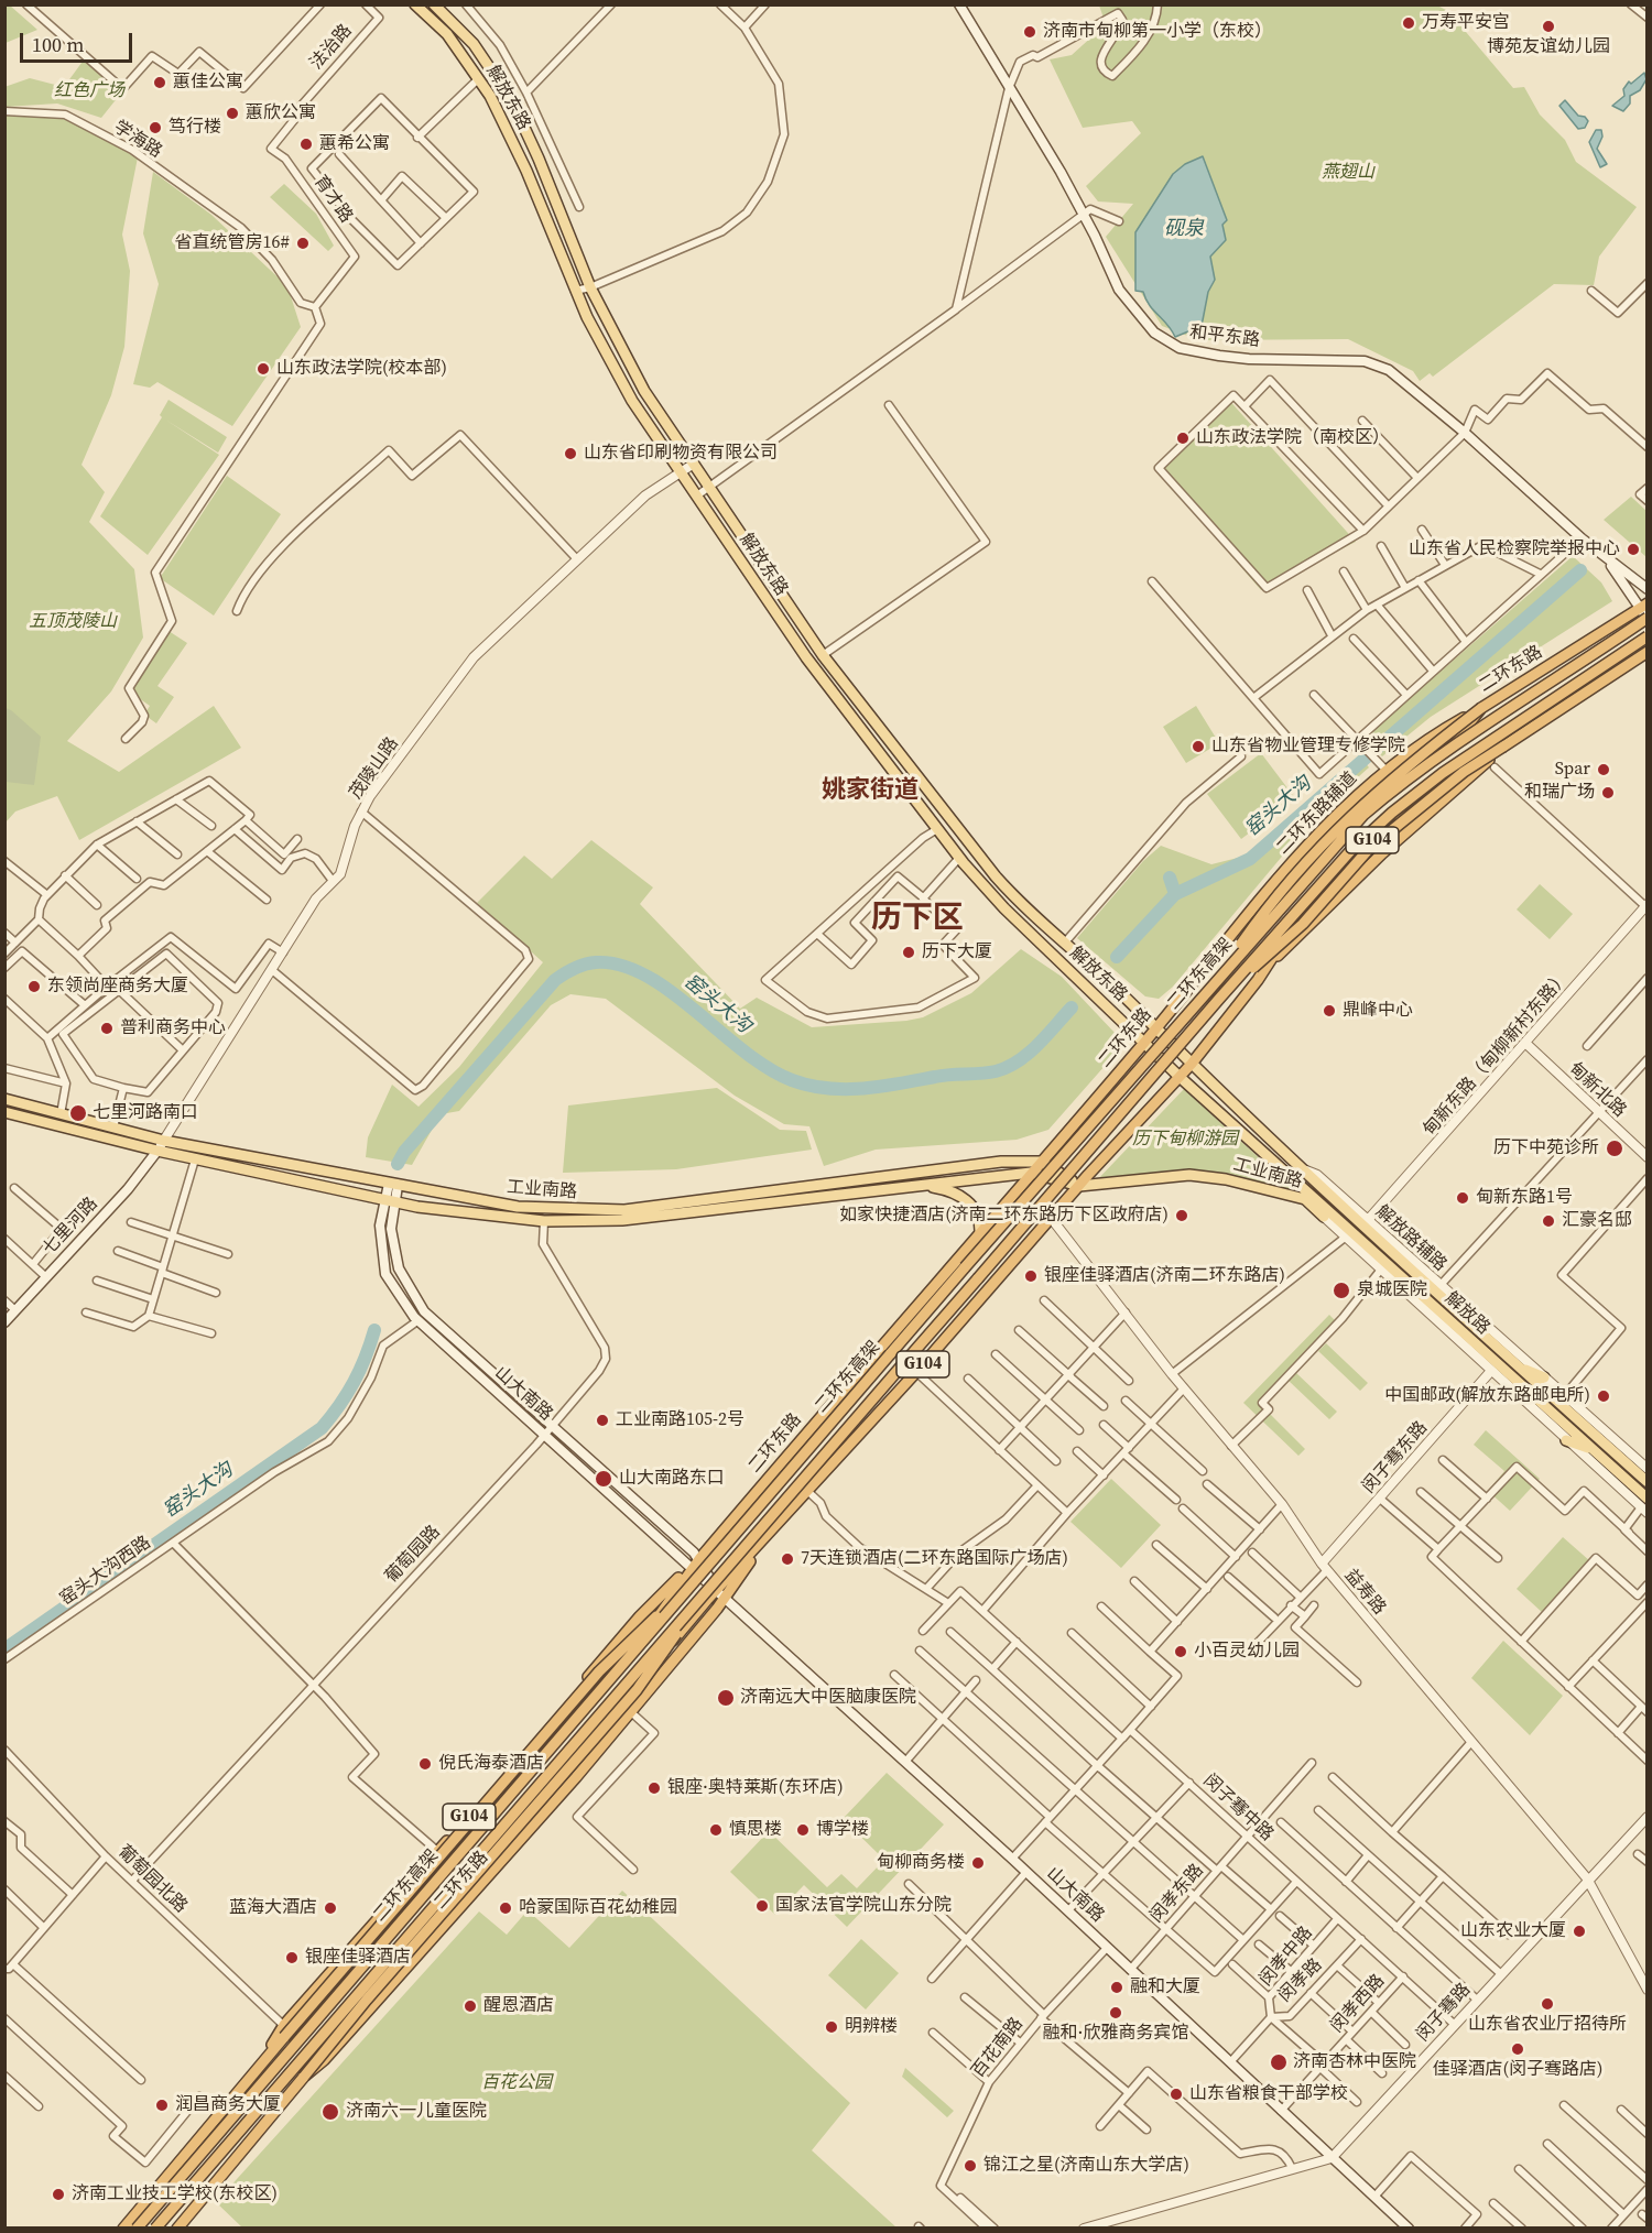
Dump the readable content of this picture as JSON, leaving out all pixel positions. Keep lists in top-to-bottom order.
{
  "streets": {
    "highway": [
      "二环东路",
      "二环东路辅道",
      "G104",
      "二环东高架"
    ],
    "main road": [
      "解放东路",
      "和平东路",
      "工业南路",
      "七里河路",
      "解放路",
      "山大南路"
    ],
    "street": [
      "法治路",
      "学海路",
      "育才路",
      "茂陵山路",
      "甸新东路（甸柳新村东路）",
      "甸新北路",
      "解放路辅路",
      "闵子骞东路",
      "葡萄园路",
      "窑头大沟西路",
      "益寿路",
      "闵子骞中路",
      "葡萄园北路",
      "闵孝东路",
      "闵孝中路",
      "闵孝路",
      "闵孝西路",
      "闵子骞路",
      "百花南路"
    ]
  },
  "crossings": [
    ["法治路", "育才路"],
    ["解放东路", "二环东路"],
    ["解放东路", "茂陵山路"],
    ["解放东路", "解放路"],
    ["学海路", "育才路"],
    ["和平东路", "二环东路"],
    ["和平东路", "二环东高架"],
    ["二环东路", "二环东路辅道"],
    ["二环东路", "二环东高架"],
    ["二环东路", "工业南路"],
    ["二环东路", "解放路"],
    ["二环东路", "山大南路"],
    ["二环东路", "益寿路"],
    ["二环东路", "葡萄园北路"],
    ["茂陵山路", "工业南路"],
    ["茂陵山路", "七里河路"],
    ["二环东高架", "山大南路"],
    ["甸新东路（甸柳新村东路）", "甸新北路"],
    ["甸新东路（甸柳新村东路）", "解放路辅路"],
    ["工业南路", "七里河路"],
    ["工业南路", "解放路"],
    ["工业南路", "山大南路"],
    ["工业南路", "葡萄园路"],
    ["解放路辅路", "解放路"],
    ["山大南路", "葡萄园路"],
    ["山大南路", "窑头大沟西路"],
    ["山大南路", "闵孝东路"],
    ["山大南路", "闵孝路"],
    ["山大南路", "闵孝西路"],
    ["山大南路", "闵子骞路"],
    ["山大南路", "百花南路"],
    ["闵子骞东路", "益寿路"],
    ["葡萄园路", "葡萄园北路"],
    ["益寿路", "闵子骞路"],
    ["闵子骞中路", "闵孝东路"],
    ["闵子骞中路", "闵孝中路"],
    ["闵子骞中路", "闵孝路"],
    ["闵子骞中路", "闵孝西路"],
    ["闵子骞中路", "闵子骞路"],
    ["闵孝中路", "闵孝路"]
  ],
  "districts": ["姚家街道", "历下区"],
  "water": ["砚泉", "窑头大沟"],
  "parks": [
    "红色广场",
    "燕翅山",
    "五顶茂陵山",
    "历下甸柳游园",
    "百花公园"
  ],
  "places": [
    "万寿平安宫",
    "博苑友谊幼儿园",
    "济南市甸柳第一小学（东校）",
    "蕙佳公寓",
    "蕙欣公寓",
    "笃行楼",
    "蕙希公寓",
    "省直统管房16#",
    "山东政法学院(校本部)",
    "山东政法学院（南校区）",
    "山东省印刷物资有限公司",
    "山东省人民检察院举报中心",
    "山东省物业管理专修学院",
    "Spar",
    "和瑞广场",
    "历下大厦",
    "东领尚座商务大厦",
    "鼎峰中心",
    "普利商务中心",
    "七里河路南口",
    "历下中苑诊所",
    "甸新东路1号",
    "如家快捷酒店(济南二环东路历下区政府店)",
    "汇豪名邸",
    "银座佳驿酒店(济南二环东路店)",
    "泉城医院",
    "中国邮政(解放东路邮电所)",
    "工业南路105-2号",
    "山大南路东口",
    "7天连锁酒店(二环东路国际广场店)",
    "小百灵幼儿园",
    "济南远大中医脑康医院",
    "倪氏海泰酒店",
    "银座·奥特莱斯(东环店)",
    "慎思楼",
    "博学楼",
    "甸柳商务楼",
    "国家法官学院山东分院",
    "蓝海大酒店",
    "哈蒙国际百花幼稚园",
    "山东农业大厦",
    "银座佳驿酒店",
    "融和大厦",
    "山东省农业厅招待所",
    "醒恩酒店",
    "融和·欣雅商务宾馆",
    "明辨楼",
    "佳驿酒店(闵子骞路店)",
    "济南杏林中医院",
    "山东省粮食干部学校",
    "润昌商务大厦",
    "济南六一儿童医院",
    "锦江之星(济南山东大学店)",
    "济南工业技工学校(东校区)"
  ],
  "scale_bar": "100 m"
}
